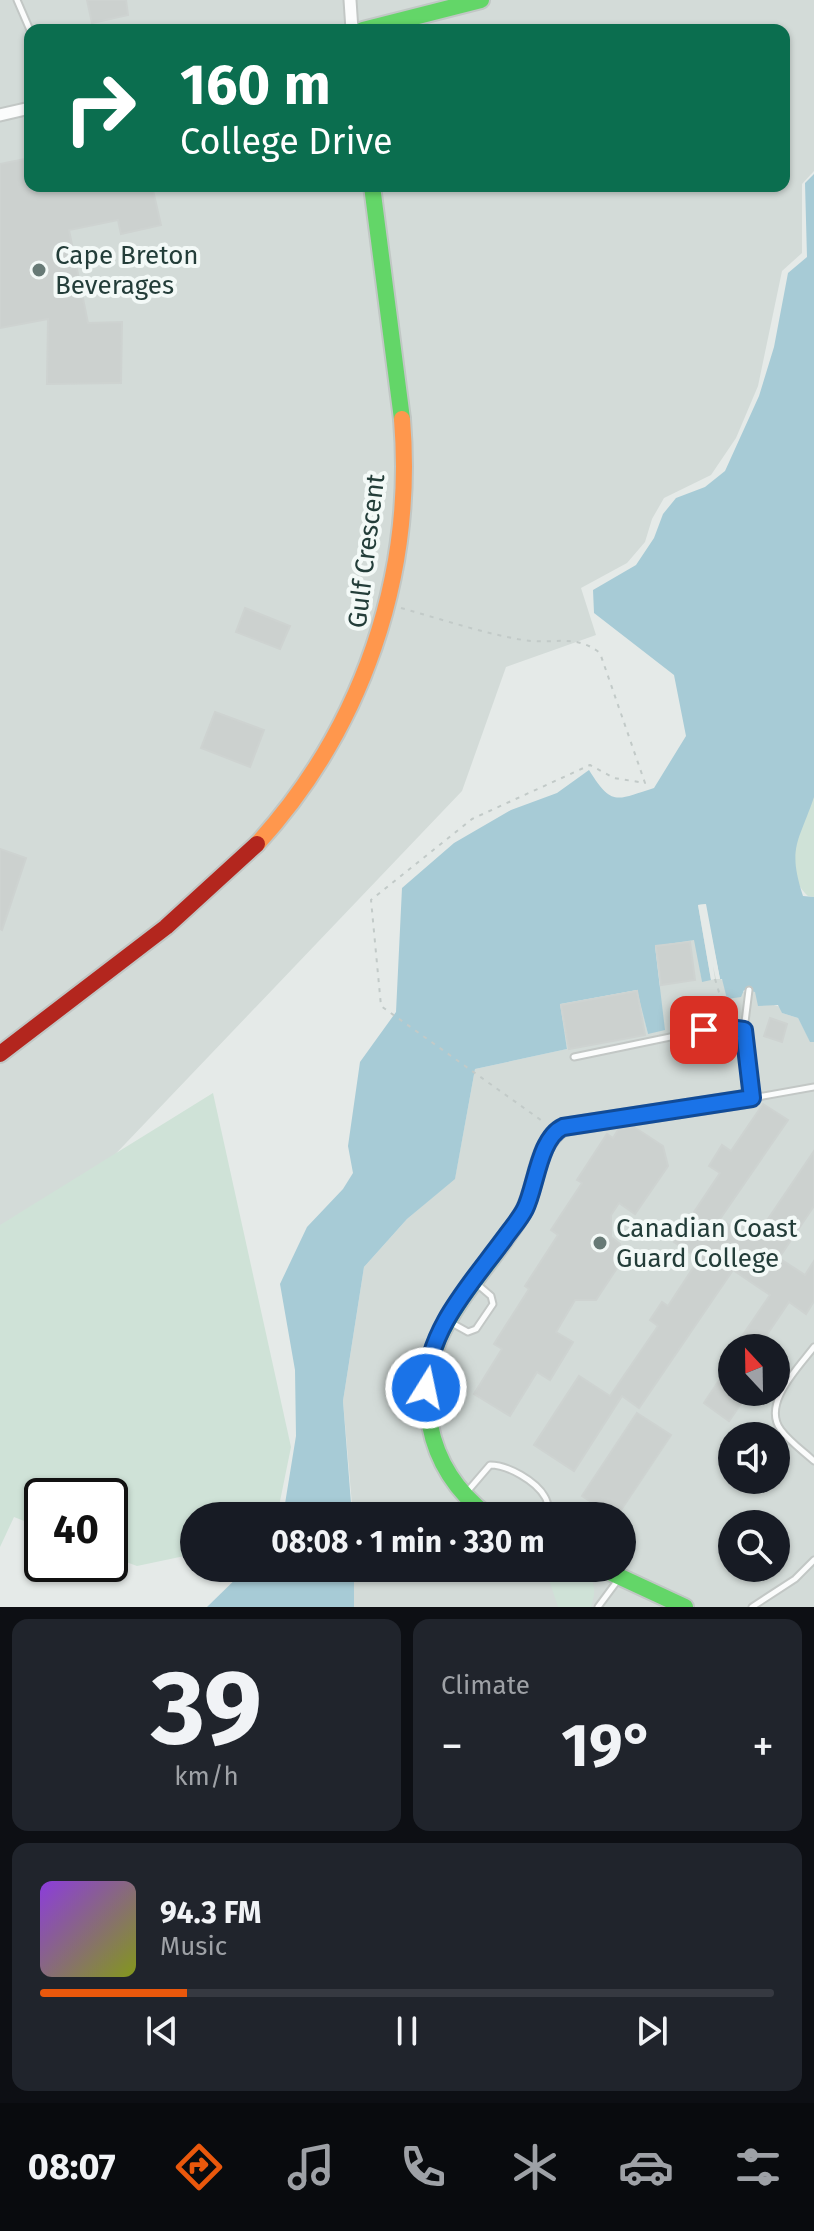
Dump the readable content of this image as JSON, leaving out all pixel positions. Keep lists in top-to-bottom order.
{
  "streets": {
    "street": ["Gulf Crescent"]
  },
  "places": ["Cape Breton Beverages", "Canadian Coast Guard College"],
  "north": "top",
  "page": {
    "turn": ["160 m", "College Drive"],
    "limit": "40",
    "trip": "08:08 · 1 min · 330 m",
    "tile": [
      ["39", "km/h"],
      "Climate"
    ],
    "heat": ["−", "19°", "+"],
    "song": ["94.3 FM", "Music"],
    "tabs": "08:07"
  }
}
